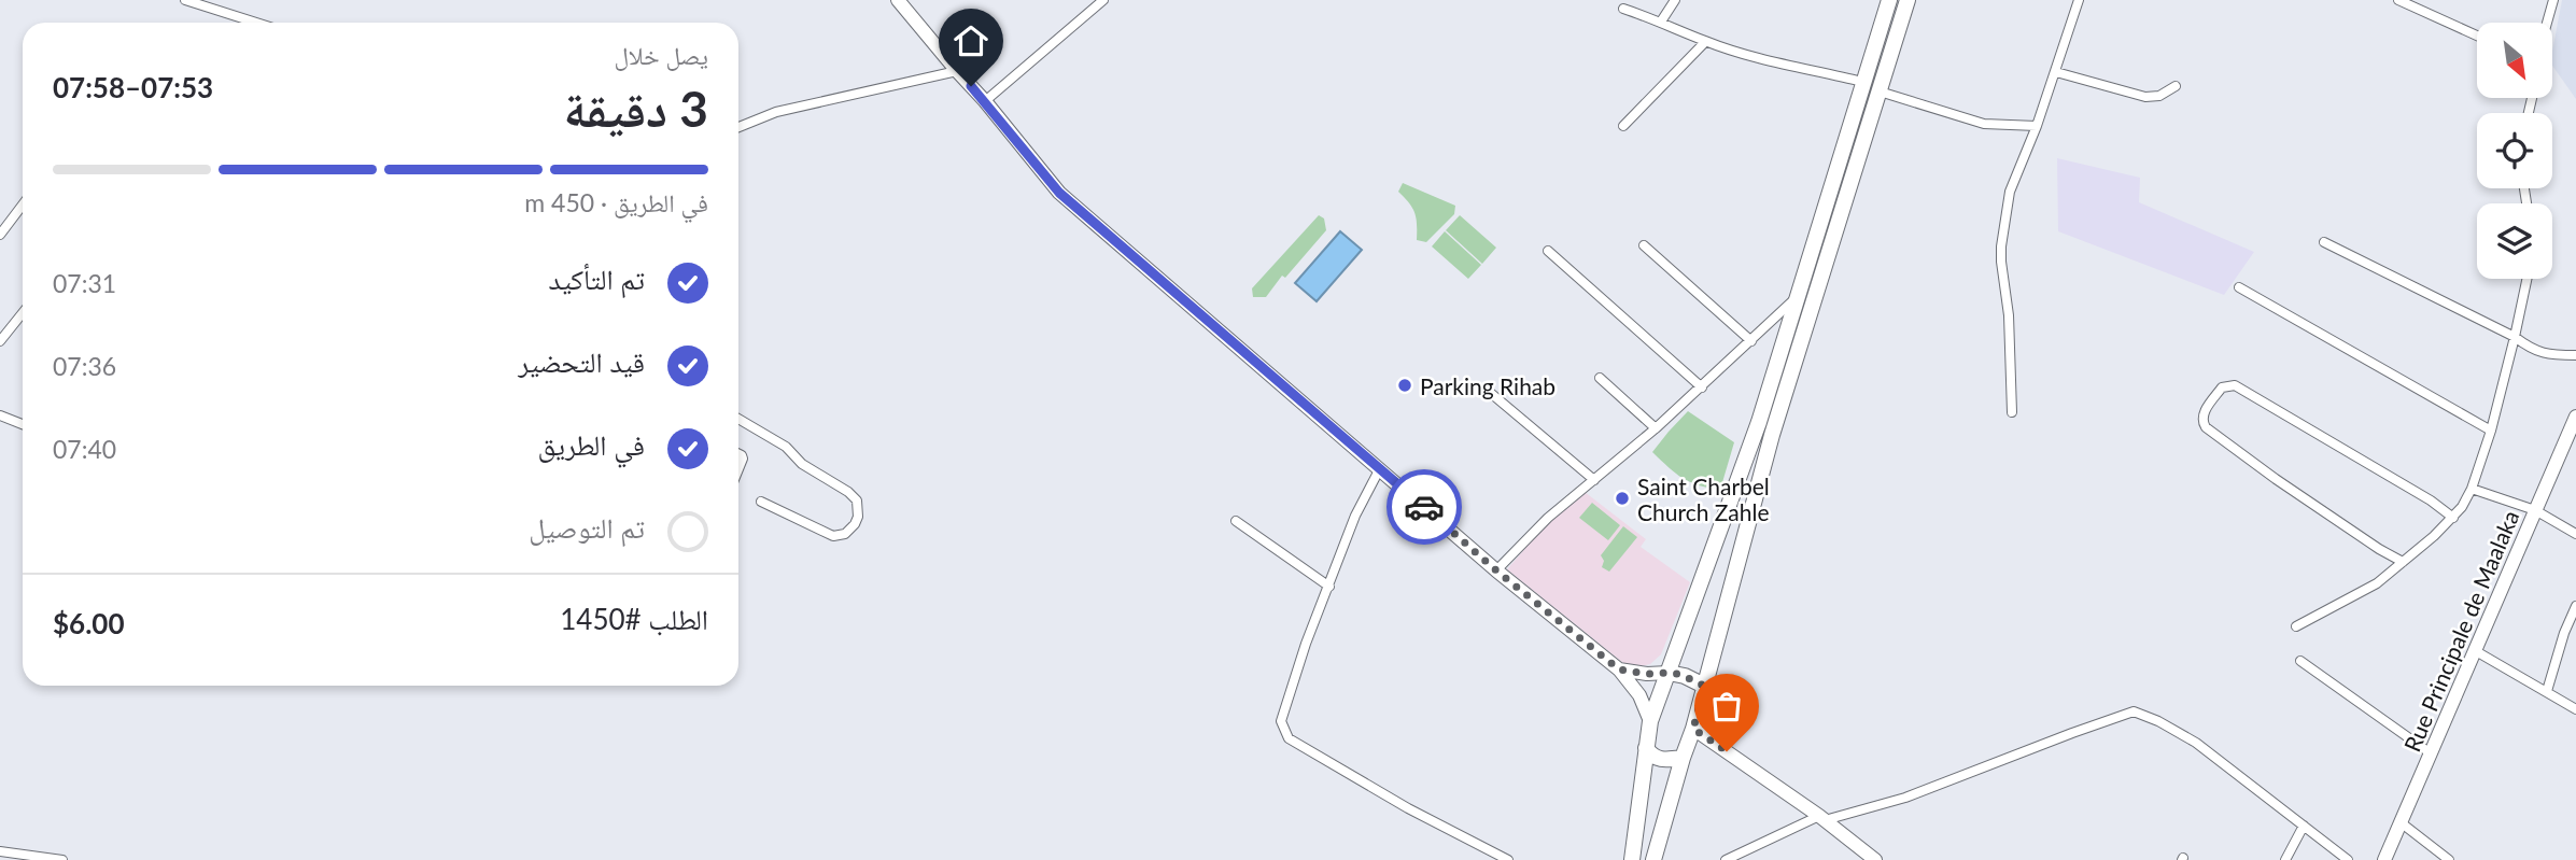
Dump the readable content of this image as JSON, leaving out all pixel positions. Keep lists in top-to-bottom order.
{
  "streets": {
    "street": ["Rue Principale de Maalaka"]
  },
  "places": ["Parking Rihab", "Saint Charbel Church Zahle"],
  "north": "bottom right",
  "page": {
    "heading": ["3 دقيقة", "يصل خلال", "07:53–07:58"],
    "panel": ["الطلب #1450", "$6.00"],
    "bar": "في الطريق · 450 m",
    "list": [
      ["تم التأكيد", "07:31"],
      ["قيد التحضير", "07:36"],
      ["في الطريق", "07:40"],
      "تم التوصيل"
    ]
  }
}
